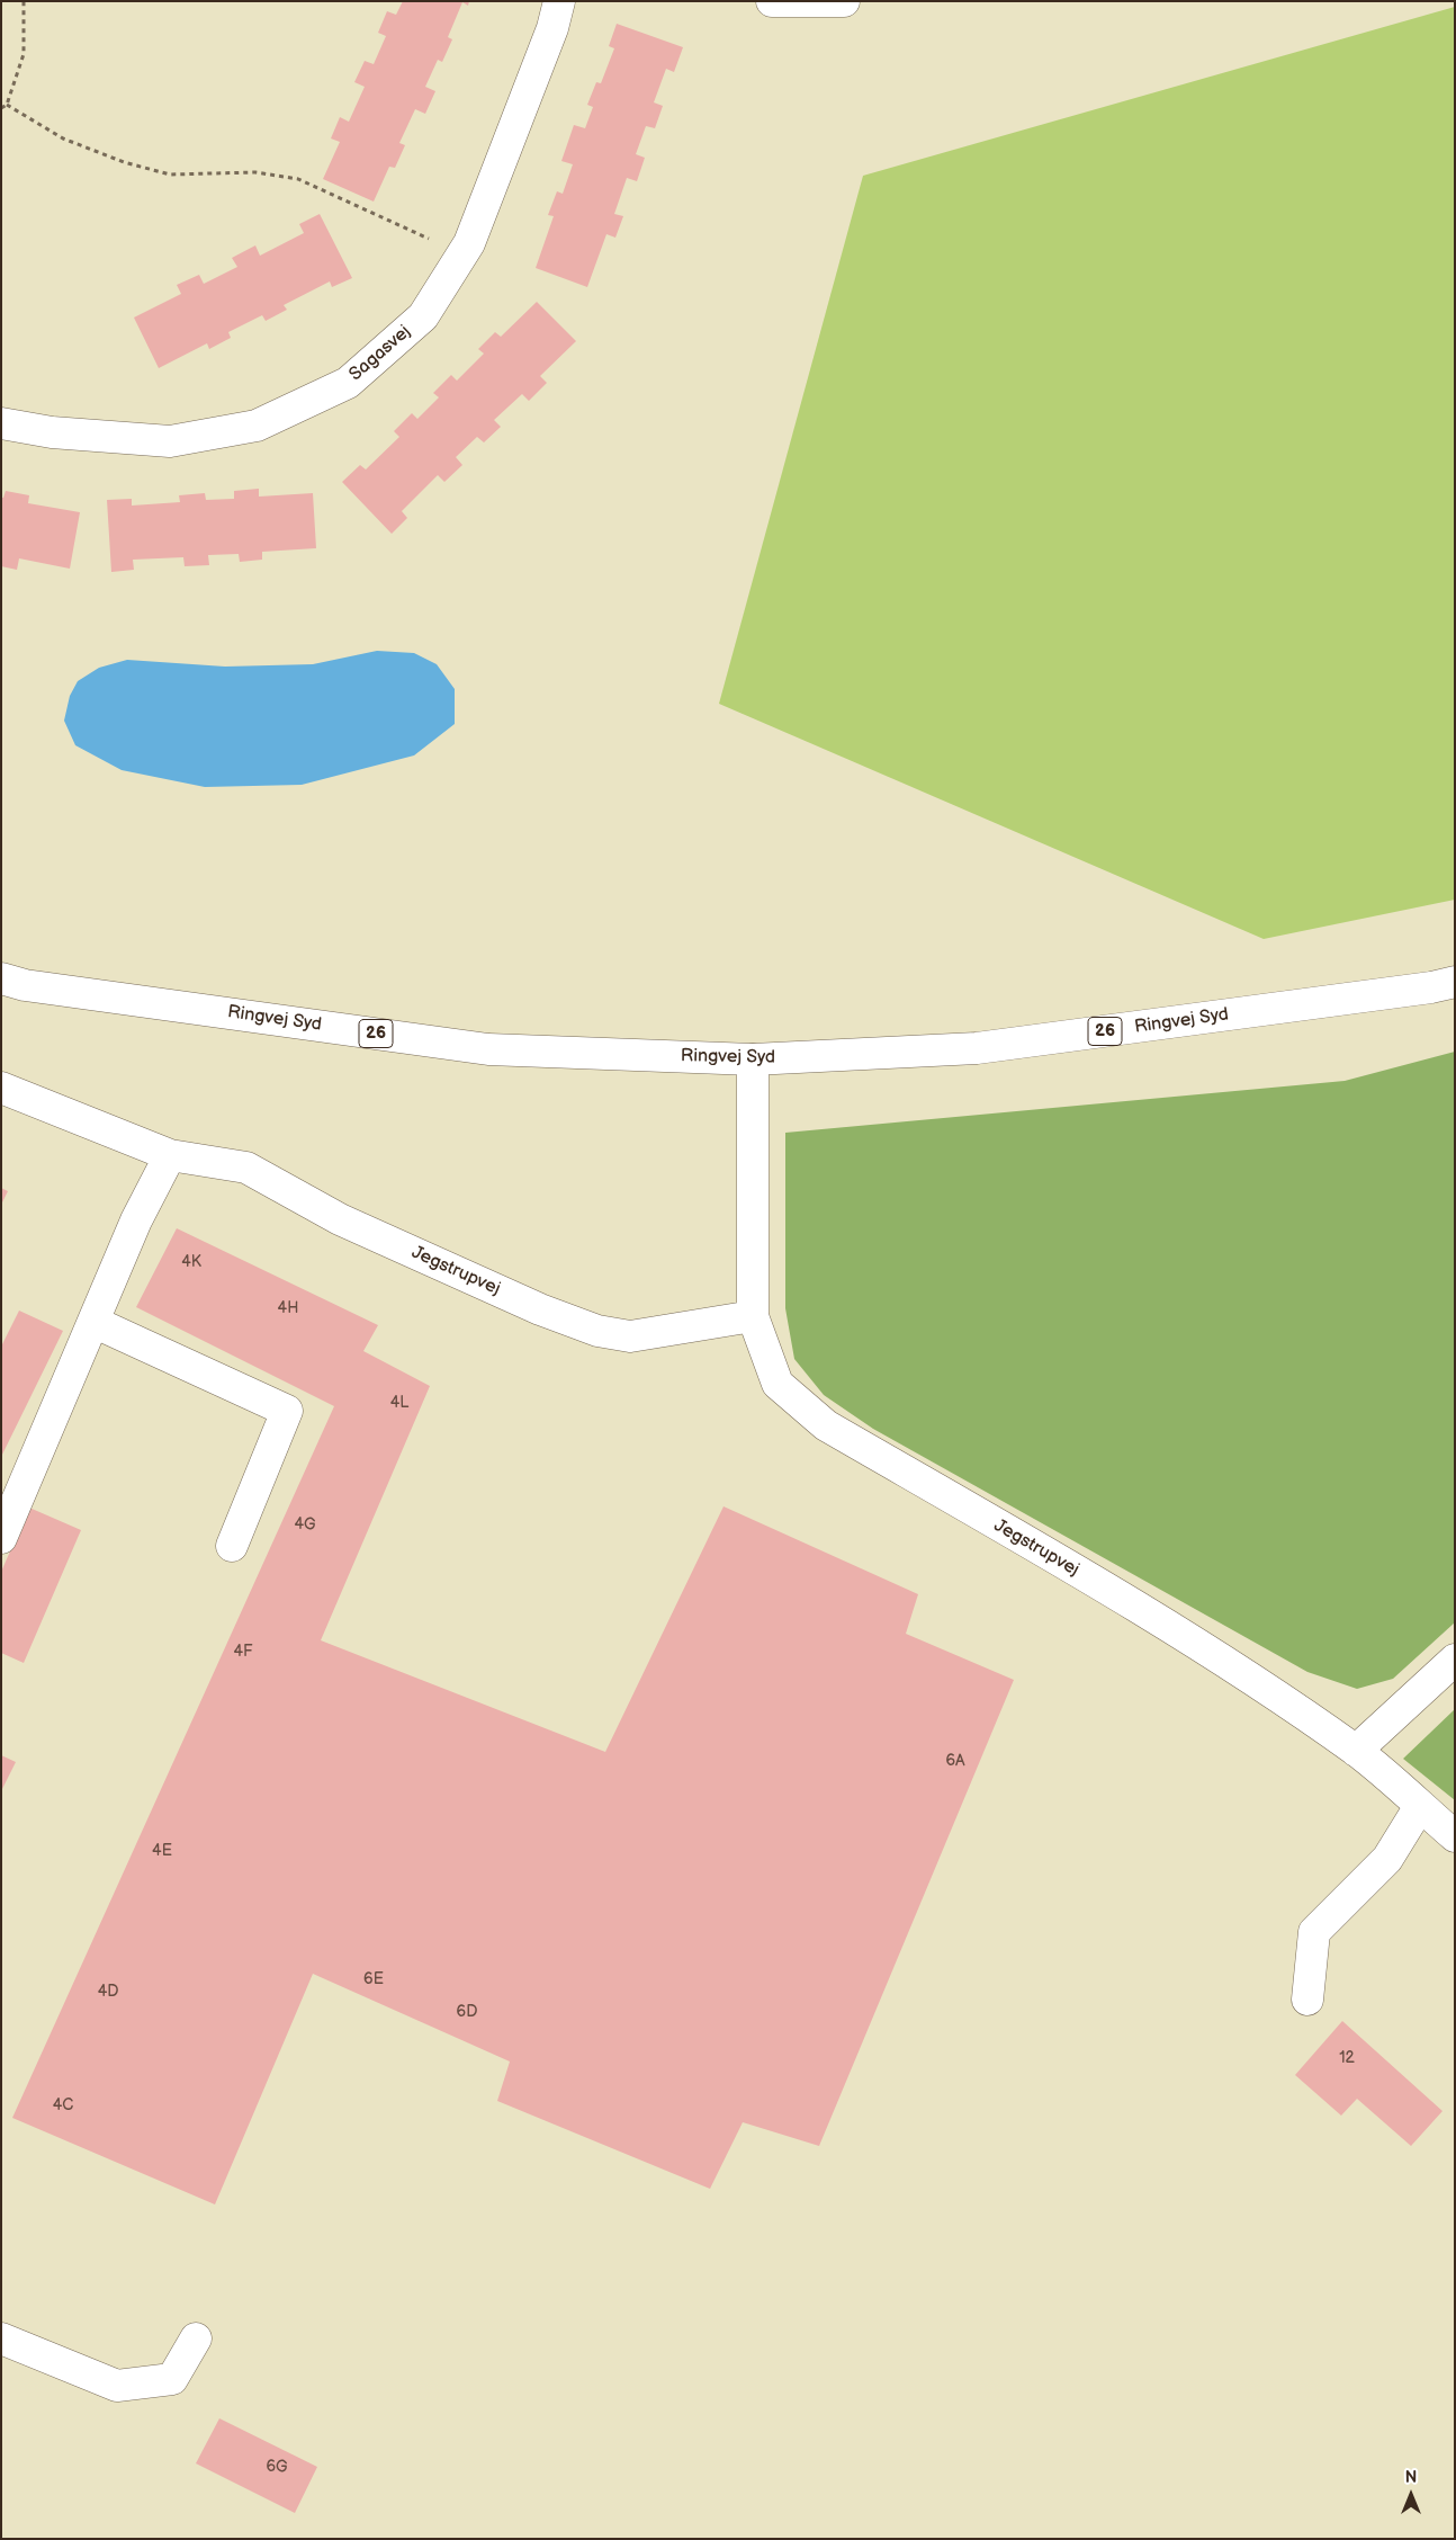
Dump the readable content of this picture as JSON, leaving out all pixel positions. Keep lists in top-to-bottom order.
{
  "streets": {
    "street": [
      "Sagasvej",
      "Ringvej Syd",
      "26",
      "Jegstrupvej"
    ]
  },
  "crossings": [
    ["Ringvej Syd", "Jegstrupvej"]
  ],
  "house_numbers": [
    "4K",
    "4H",
    "4L",
    "4G",
    "4F",
    "6A",
    "4E",
    "6E",
    "4D",
    "6D",
    "12",
    "4C",
    "6G"
  ],
  "north": "top"
}
